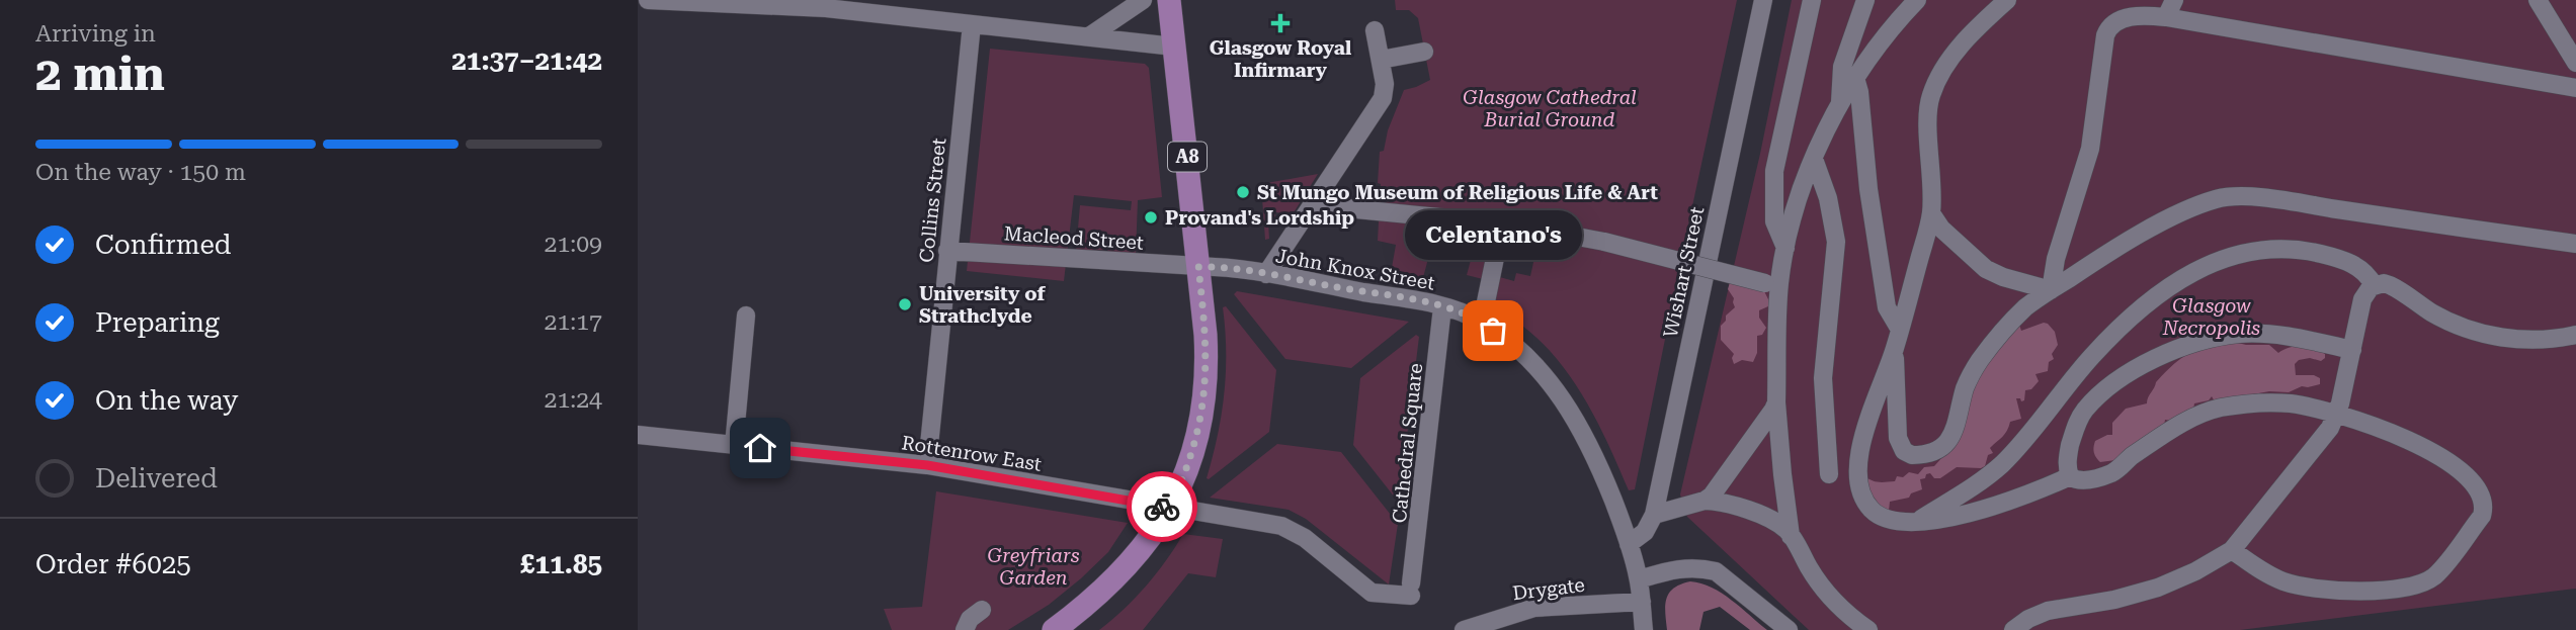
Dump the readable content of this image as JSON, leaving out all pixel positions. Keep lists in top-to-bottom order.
{
  "streets": {
    "main road": ["A8"],
    "street": [
      "Collins Street",
      "Macleod Street",
      "John Knox Street",
      "Wishart Street",
      "Cathedral Square",
      "Rottenrow East",
      "Drygate"
    ]
  },
  "crossings": [
    ["A8", "Macleod Street"],
    ["A8", "John Knox Street"],
    ["A8", "Cathedral Square"],
    ["A8", "Rottenrow East"],
    ["Collins Street", "Macleod Street"],
    ["Collins Street", "Rottenrow East"],
    ["Macleod Street", "John Knox Street"],
    ["John Knox Street", "Wishart Street"],
    ["John Knox Street", "Cathedral Square"],
    ["John Knox Street", "Drygate"],
    ["Cathedral Square", "Rottenrow East"]
  ],
  "parks": ["Glasgow Cathedral Burial Ground", "Glasgow Necropolis", "Greyfriars Garden"],
  "places": {
    "health": ["Glasgow Royal Infirmary"],
    "other": [
      "St Mungo Museum of Religious Life & Art",
      "Provand's Lordship",
      "University of Strathclyde",
      "Celentano's"
    ]
  },
  "page": {
    "heading": ["2 min", "Arriving in", "21:37–21:42"],
    "panel": ["Order #6025", "£11.85"],
    "bar": "On the way · 150 m",
    "list": [
      ["Confirmed", "21:09"],
      ["Preparing", "21:17"],
      ["On the way", "21:24"],
      "Delivered"
    ],
    "bubble": "Celentano's"
  }
}
